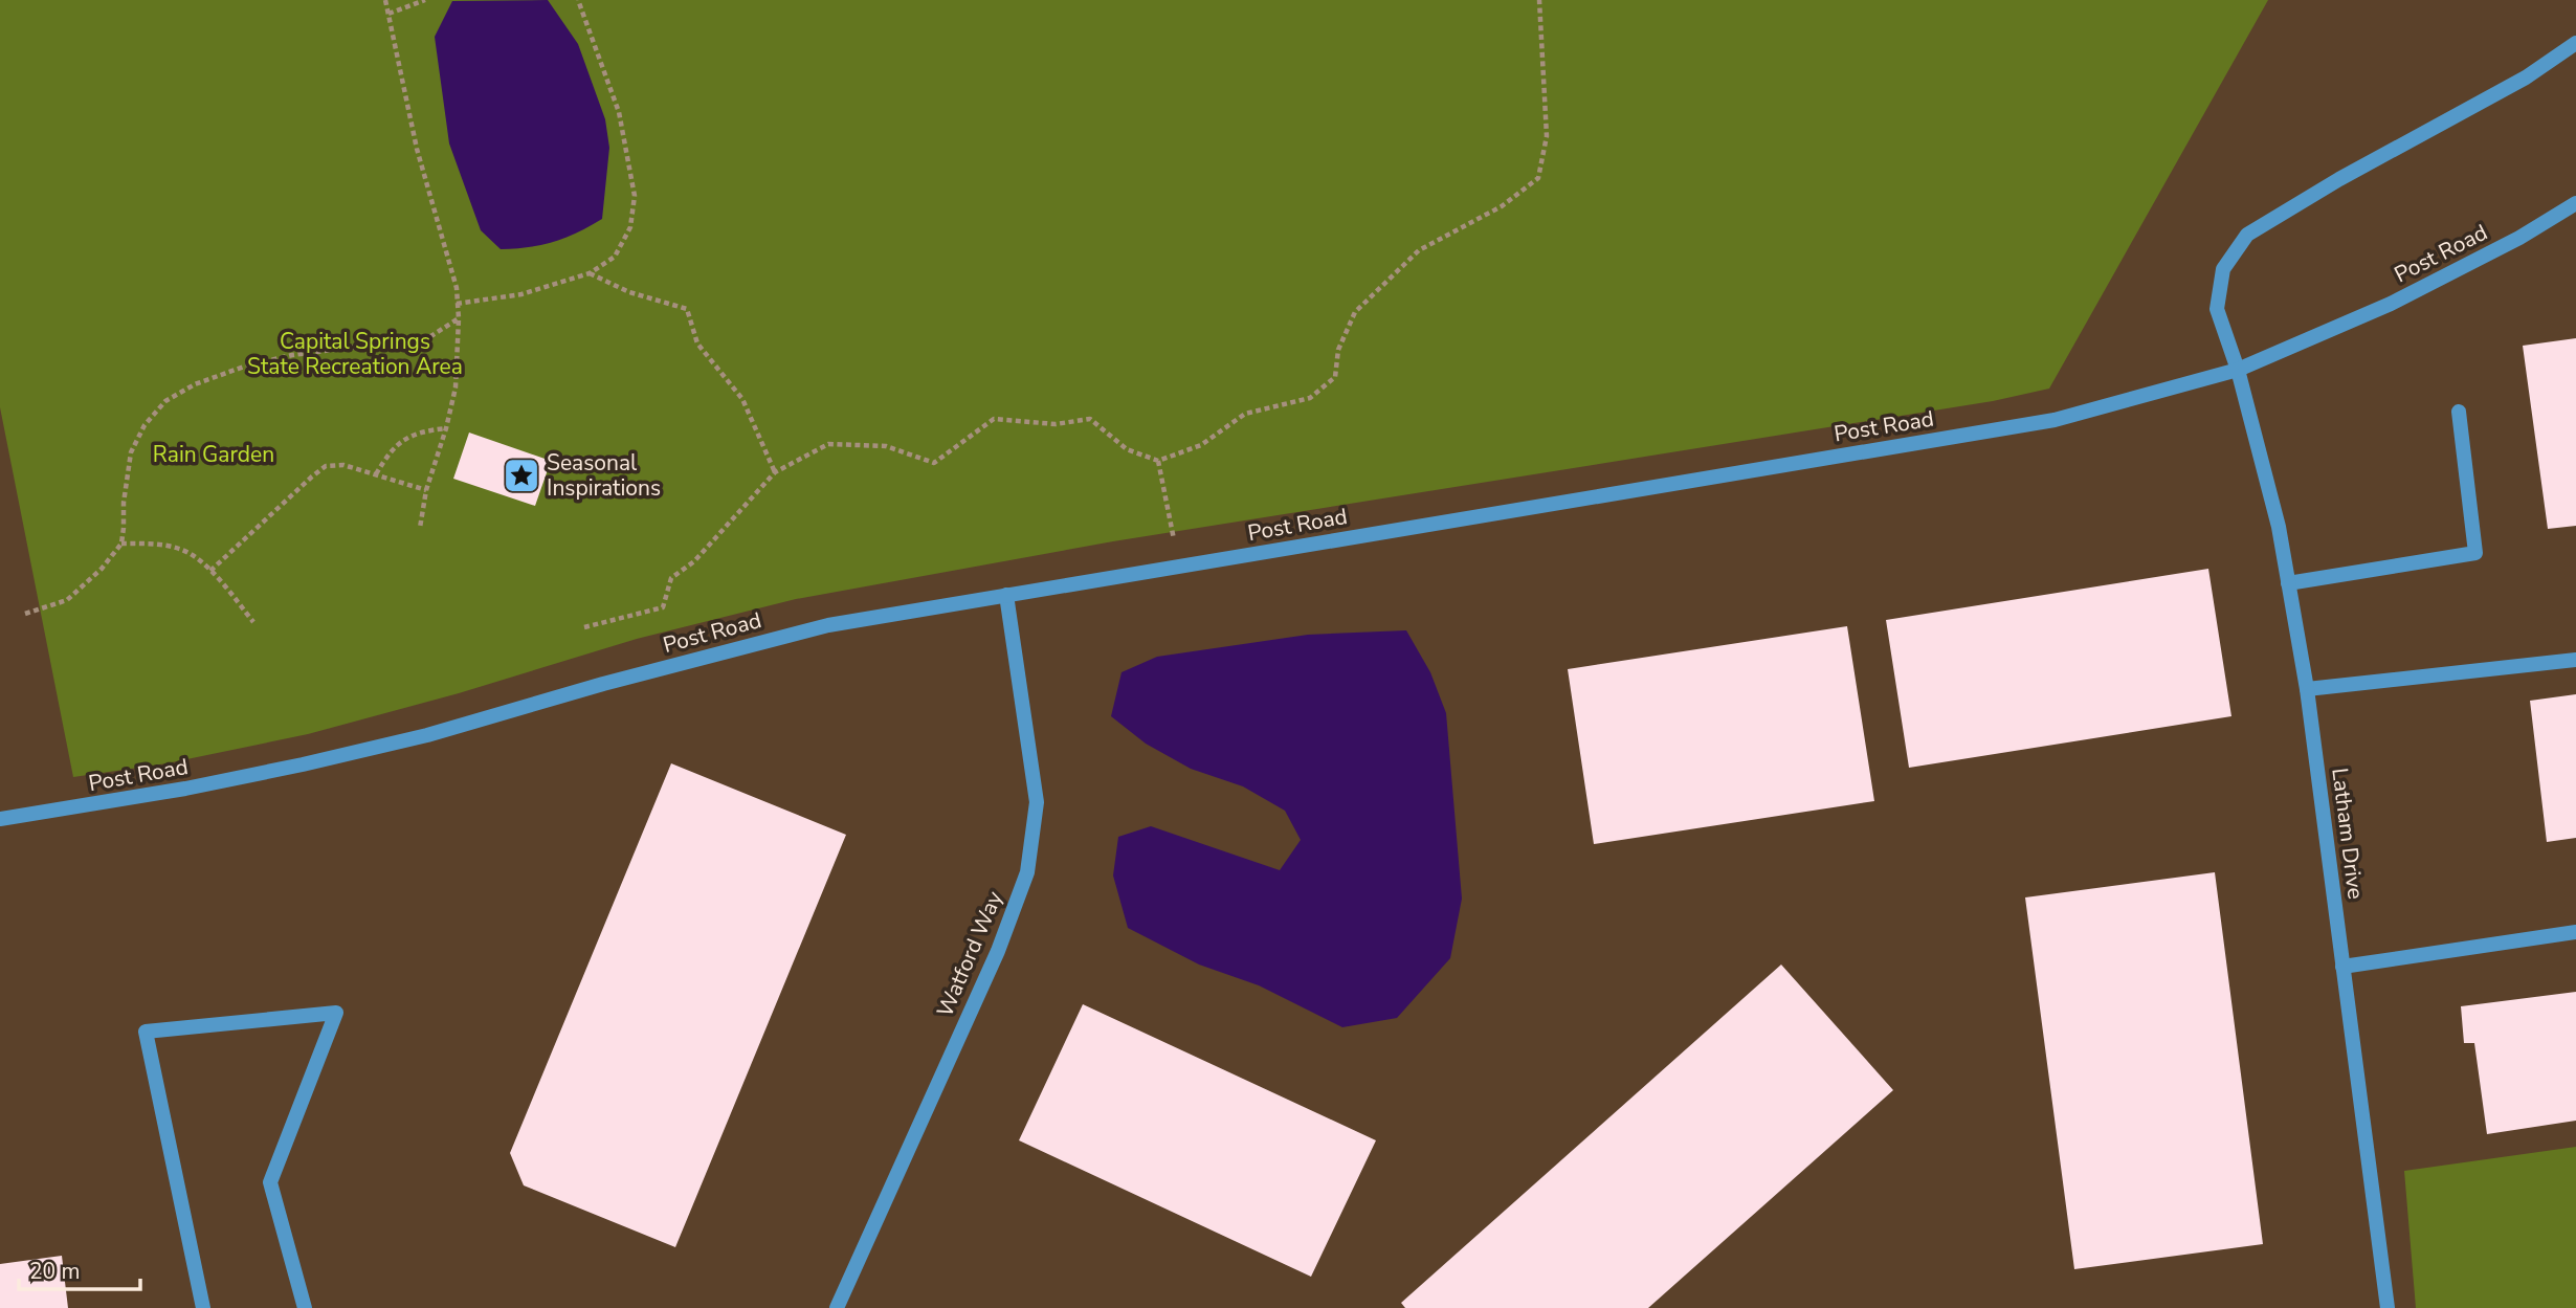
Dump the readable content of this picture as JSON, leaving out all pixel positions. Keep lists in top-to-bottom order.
{
  "streets": {
    "street": ["Post Road", "Latham Drive", "Watford Way"]
  },
  "crossings": [
    ["Post Road", "Latham Drive"],
    ["Post Road", "Watford Way"]
  ],
  "parks": ["Capital Springs State Recreation Area", "Rain Garden"],
  "places": {
    "place": ["Seasonal Inspirations"]
  },
  "scale_bar": "20 m"
}
